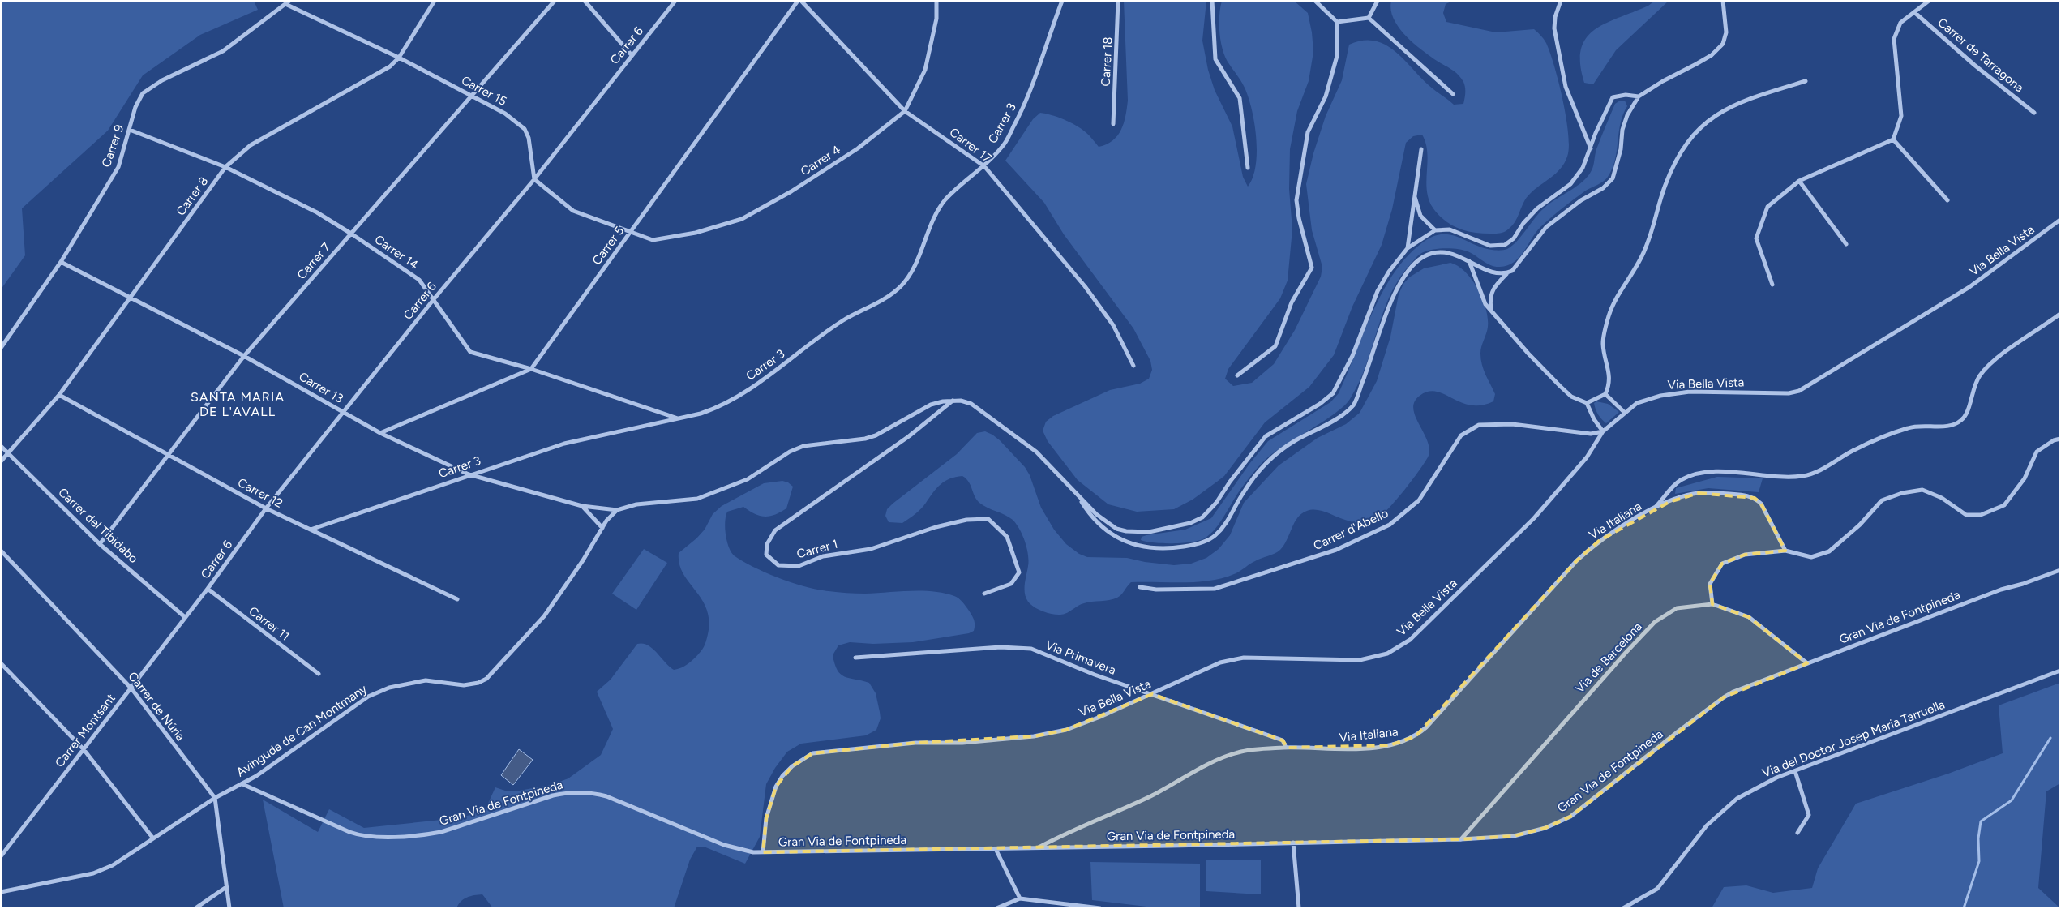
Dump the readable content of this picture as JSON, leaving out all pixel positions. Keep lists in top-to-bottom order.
{
  "streets": {
    "street": [
      "Carrer 6",
      "Carrer de Tarragona",
      "Carrer 18",
      "Carrer 15",
      "Carrer 3",
      "Carrer 17",
      "Carrer 9",
      "Carrer 4",
      "Carrer 8",
      "Carrer 5",
      "Via Bella Vista",
      "Carrer 14",
      "Carrer 7",
      "Carrer 13",
      "Carrer 12",
      "Via Italiana",
      "Carrer del Tibidabo",
      "Carrer d'Abello",
      "Carrer 1",
      "Gran Via de Fontpineda",
      "Carrer 11",
      "Via Primavera",
      "Via de Barcelona",
      "Carrer de Núria",
      "Carrer Montsant",
      "Avinguda de Can Montmany",
      "Via del Doctor Josep Maria Tarruella"
    ]
  },
  "crossings": [
    ["Carrer 6", "Carrer 15"],
    ["Carrer 6", "Carrer 14"],
    ["Carrer 6", "Carrer 13"],
    ["Carrer 6", "Carrer 12"],
    ["Carrer 6", "Carrer del Tibidabo"],
    ["Carrer 6", "Carrer 11"],
    ["Carrer 6", "Carrer Montsant"],
    ["Carrer 15", "Carrer 9"],
    ["Carrer 15", "Carrer 8"],
    ["Carrer 15", "Carrer 7"],
    ["Carrer 3", "Carrer 17"],
    ["Carrer 3", "Carrer 14"],
    ["Carrer 3", "Carrer 13"],
    ["Carrer 3", "Carrer 12"],
    ["Carrer 17", "Carrer 4"],
    ["Carrer 9", "Carrer 14"],
    ["Carrer 9", "Carrer 13"],
    ["Carrer 4", "Carrer 5"],
    ["Carrer 8", "Carrer 14"],
    ["Carrer 8", "Carrer 13"],
    ["Carrer 8", "Carrer 12"],
    ["Carrer 8", "Carrer del Tibidabo"],
    ["Carrer 5", "Carrer 14"],
    ["Via Bella Vista", "Carrer d'Abello"],
    ["Via Bella Vista", "Gran Via de Fontpineda"],
    ["Via Bella Vista", "Via Primavera"],
    ["Carrer 14", "Carrer 7"],
    ["Carrer 7", "Carrer 13"],
    ["Carrer 7", "Carrer 12"],
    ["Carrer 7", "Carrer del Tibidabo"],
    ["Carrer 13", "Avinguda de Can Montmany"],
    ["Via Italiana", "Gran Via de Fontpineda"],
    ["Via Italiana", "Via Primavera"],
    ["Carrer del Tibidabo", "Carrer Montsant"],
    ["Gran Via de Fontpineda", "Via de Barcelona"],
    ["Gran Via de Fontpineda", "Avinguda de Can Montmany"],
    ["Carrer de Núria", "Carrer Montsant"],
    ["Carrer de Núria", "Avinguda de Can Montmany"]
  ],
  "districts": ["SANTA MARIA DE L'AVALL"]
}
